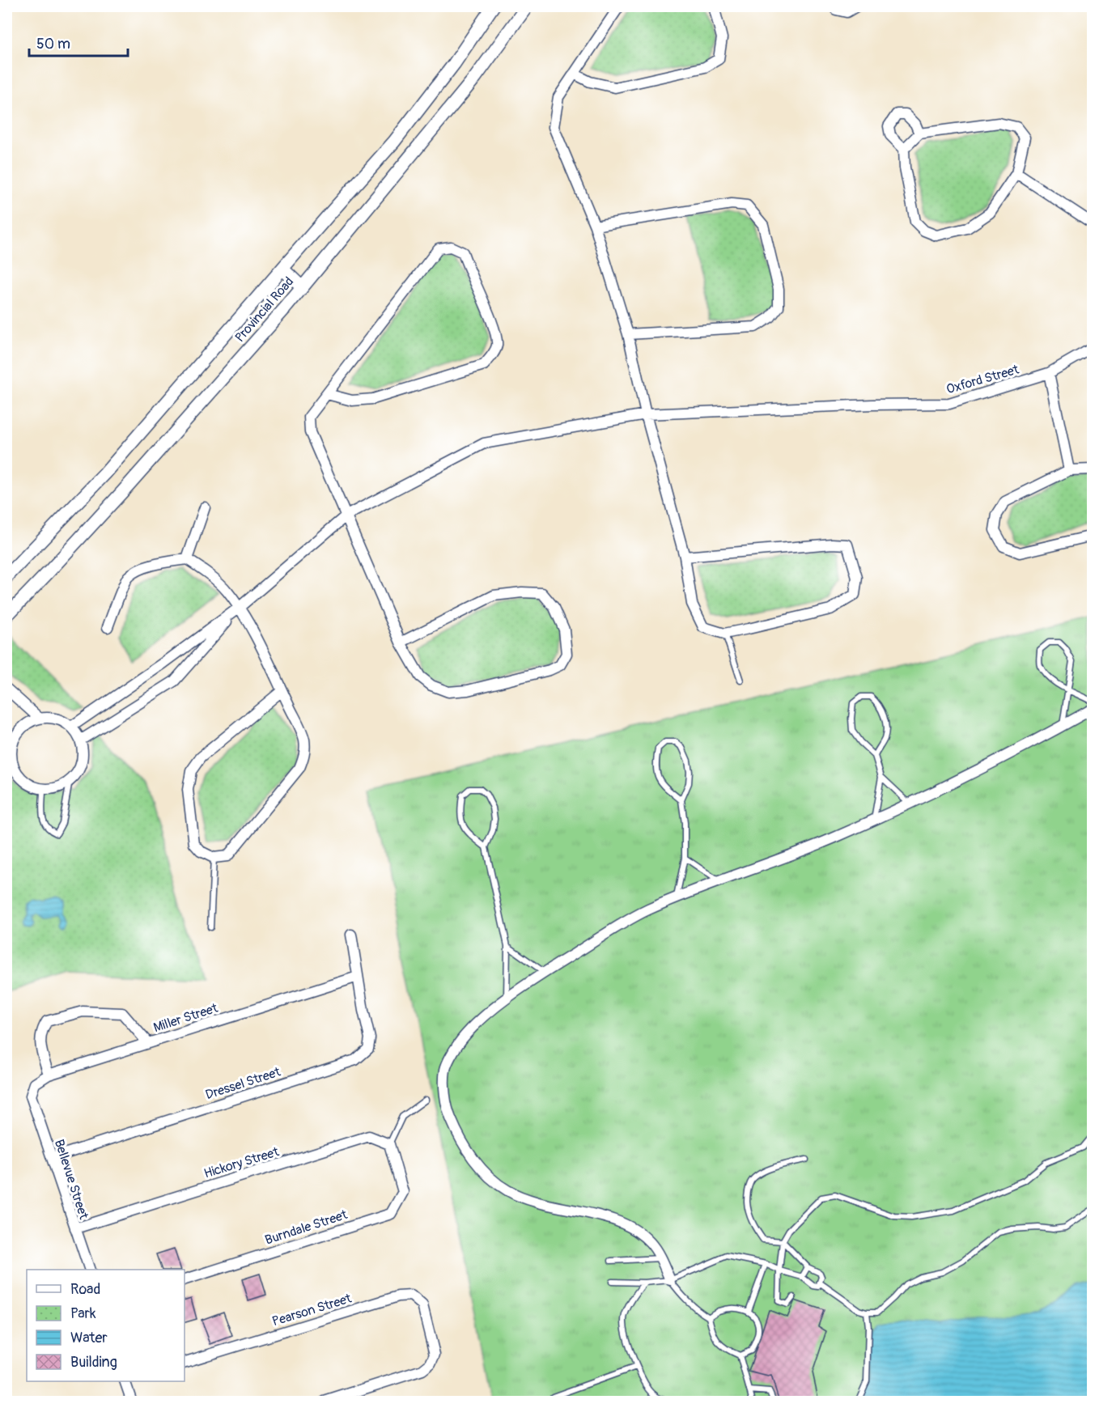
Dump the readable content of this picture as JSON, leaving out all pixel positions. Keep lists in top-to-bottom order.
{
  "streets": {
    "street": [
      "Provincial Road",
      "Oxford Street",
      "Miller Street",
      "Dressel Street",
      "Hickory Street",
      "Bellevue Street",
      "Burndale Street",
      "Pearson Street"
    ]
  },
  "crossings": [
    ["Miller Street", "Dressel Street"],
    ["Miller Street", "Bellevue Street"],
    ["Hickory Street", "Burndale Street"]
  ],
  "legend": [
    "Road",
    "Park",
    "Water",
    "Building"
  ],
  "scale_bar": "50 m"
}
